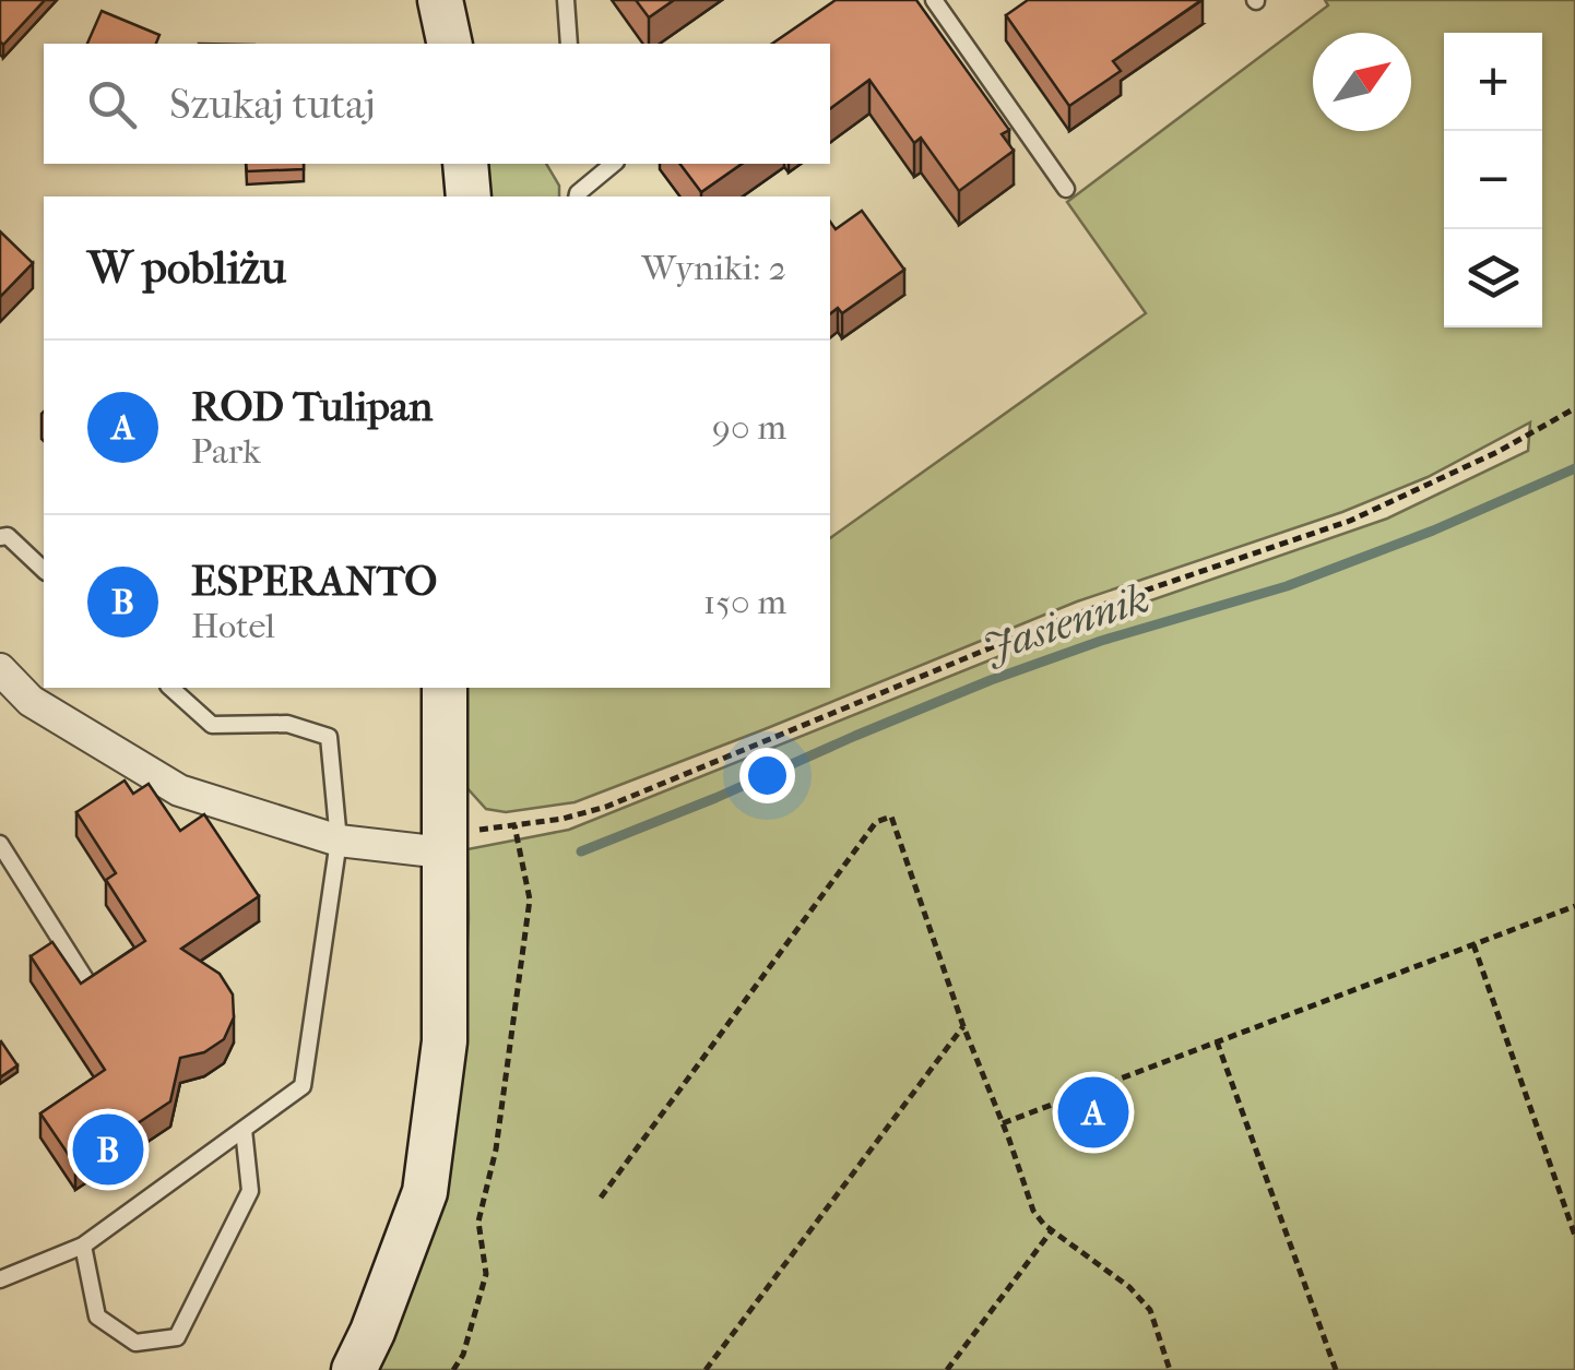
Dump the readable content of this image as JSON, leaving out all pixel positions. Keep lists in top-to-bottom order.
{
  "water": ["Jasiennik"],
  "north": "top right",
  "page": {
    "map_buttons": ["+", "−"],
    "search": "Szukaj tutaj",
    "heading": ["W pobliżu", "Wyniki: 2"],
    "list": [
      {
        "mark": "A",
        "name": "ROD Tulipan",
        "note": "Park",
        "value": "90 m"
      },
      {
        "mark": "B",
        "name": "ESPERANTO",
        "note": "Hotel",
        "value": "150 m"
      }
    ],
    "pins": ["A", "B"]
  }
}
